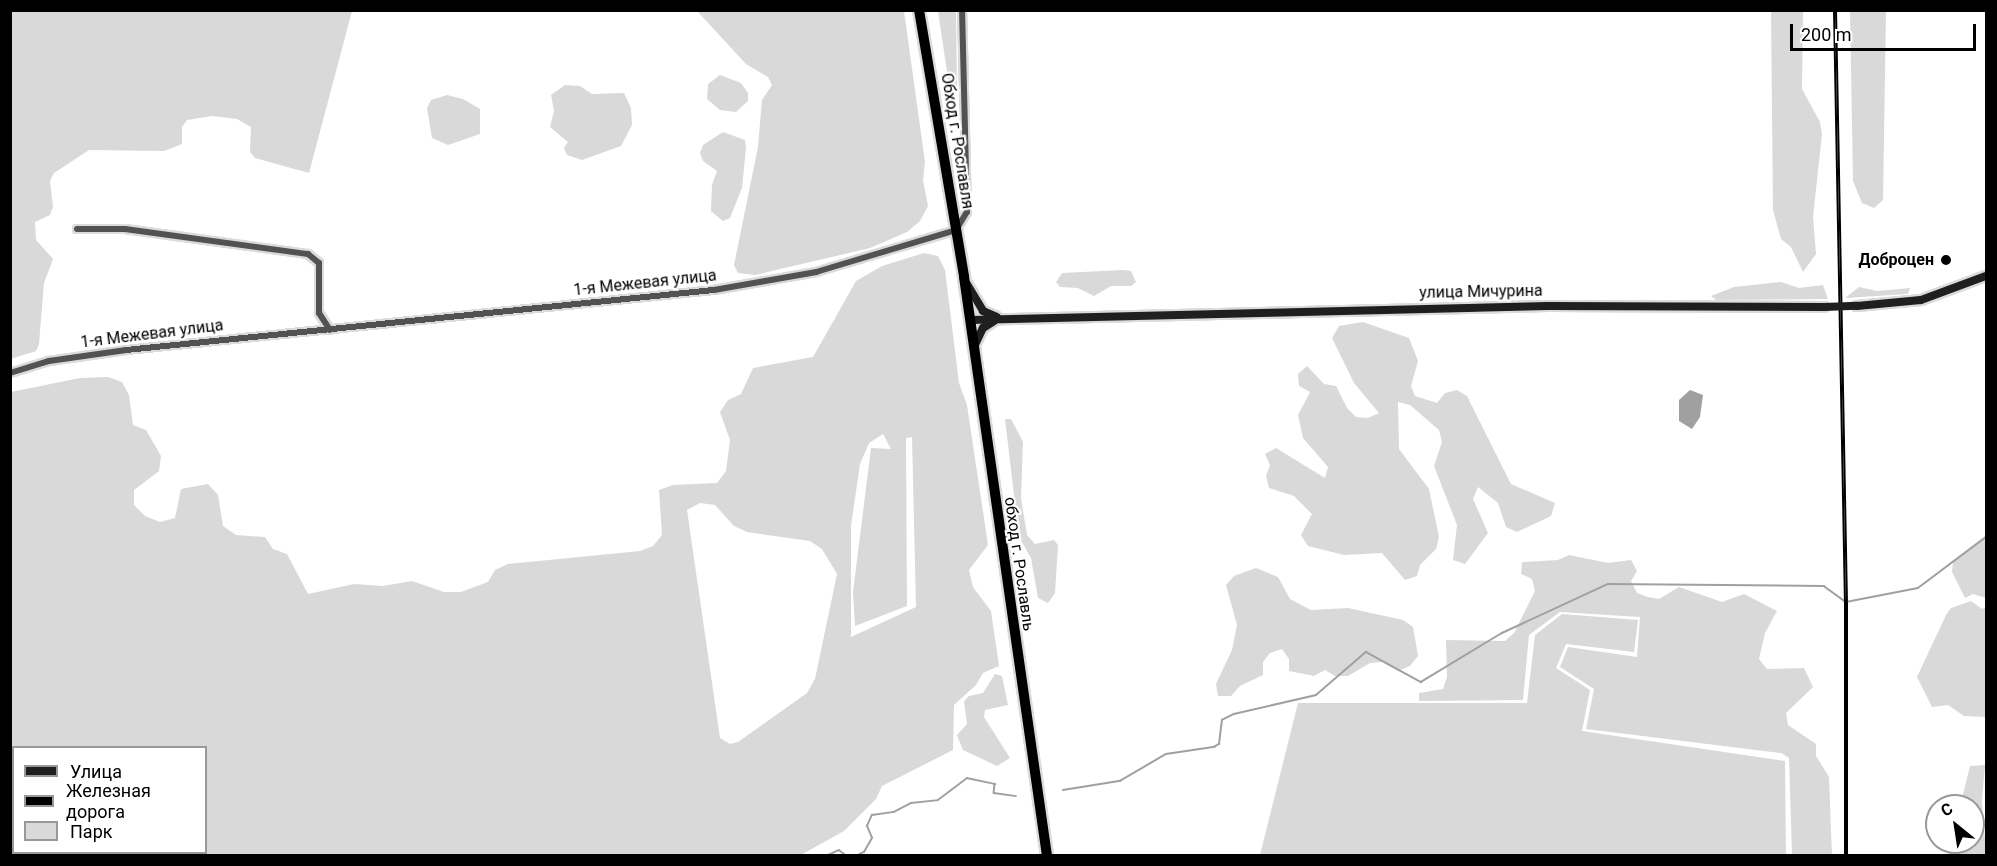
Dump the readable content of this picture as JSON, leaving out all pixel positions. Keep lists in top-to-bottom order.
{
  "streets": {
    "highway": ["Обход г. Рославля", "обход г. Рославль"],
    "main road": ["улица Мичурина"],
    "street": ["1-я Межевая улица"]
  },
  "crossings": [
    ["Обход г. Рославля", "1-я Межевая улица"],
    ["Обход г. Рославля", "обход г. Рославль"],
    ["улица Мичурина", "обход г. Рославль"]
  ],
  "places": ["Доброцен"],
  "legend": ["Улица", "Железная дорога", "Парк"],
  "scale_bar": "200 m",
  "north": "top left"
}
